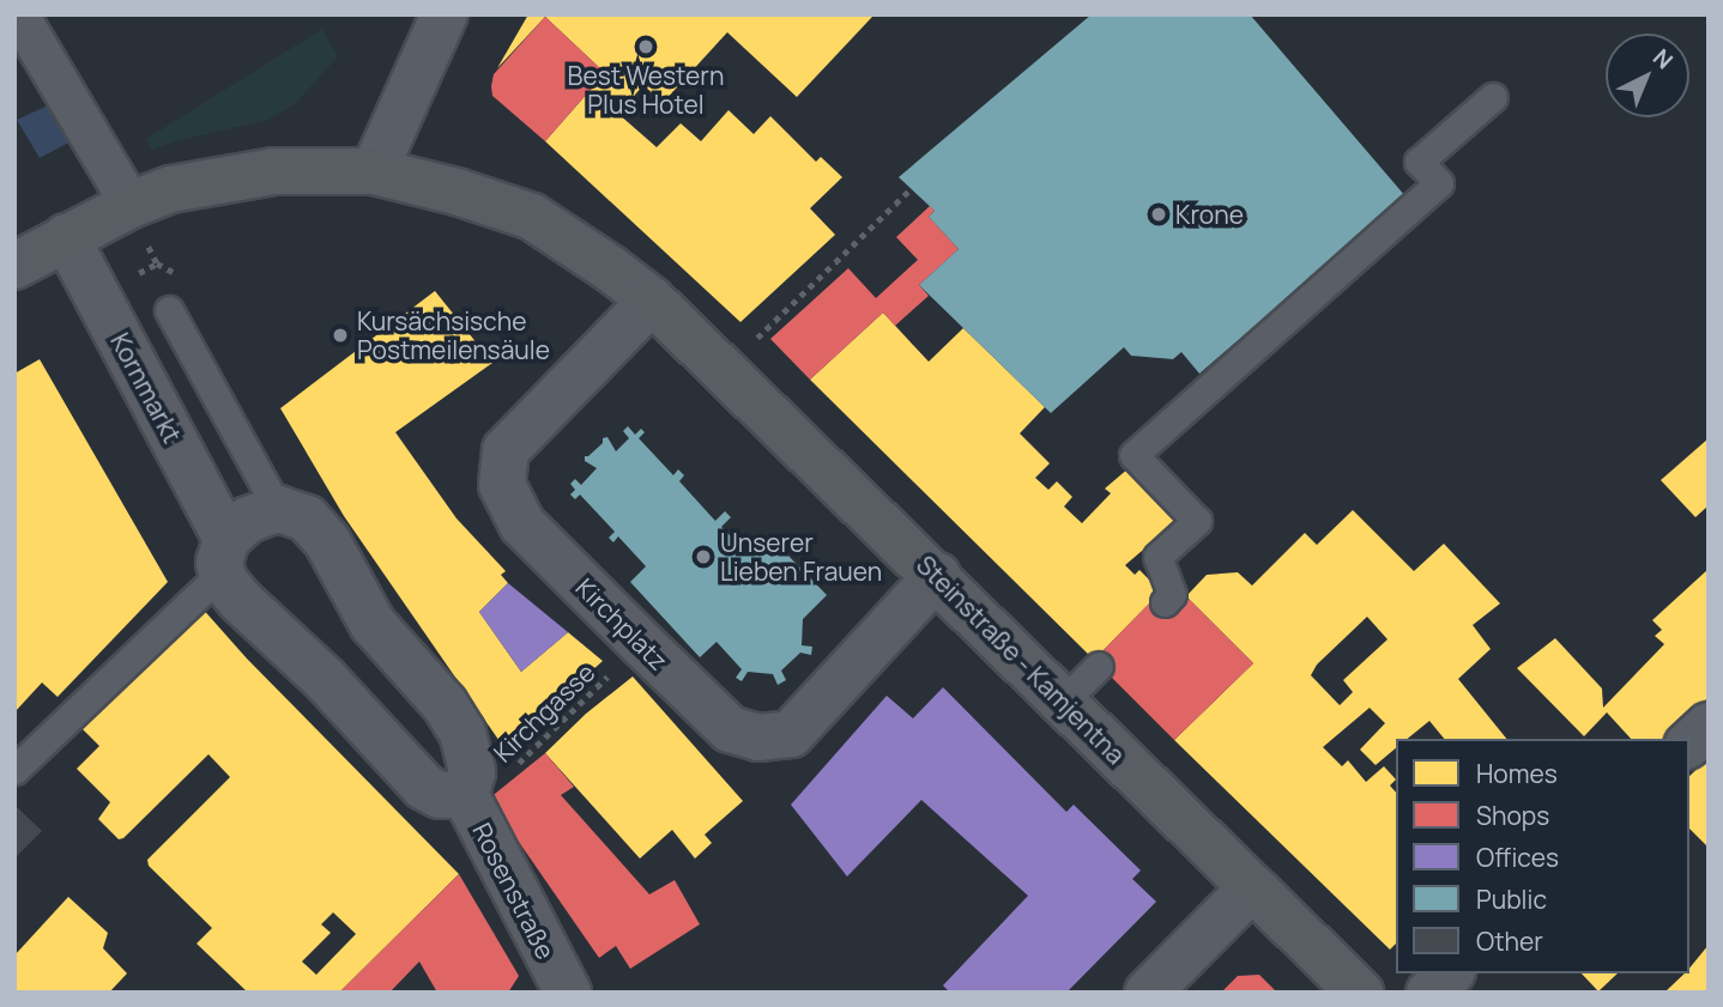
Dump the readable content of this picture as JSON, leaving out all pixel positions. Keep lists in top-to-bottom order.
{
  "streets": {
    "main road": ["Steinstraße - Kamjentna"],
    "street": ["Kornmarkt", "Kirchplatz", "Rosenstraße"],
    "path": ["Kirchgasse"]
  },
  "crossings": [
    ["Kornmarkt", "Steinstraße - Kamjentna"],
    ["Kornmarkt", "Kirchgasse"],
    ["Kornmarkt", "Rosenstraße"],
    ["Kirchplatz", "Steinstraße - Kamjentna"],
    ["Kirchplatz", "Kirchgasse"],
    ["Kirchgasse", "Rosenstraße"]
  ],
  "places": [
    "Best Western Plus Hotel",
    "Krone",
    "Kursächsische Postmeilensäule",
    "Unserer Lieben Frauen"
  ],
  "legend": [
    "Homes",
    "Shops",
    "Offices",
    "Public",
    "Other"
  ],
  "north": "top right"
}
